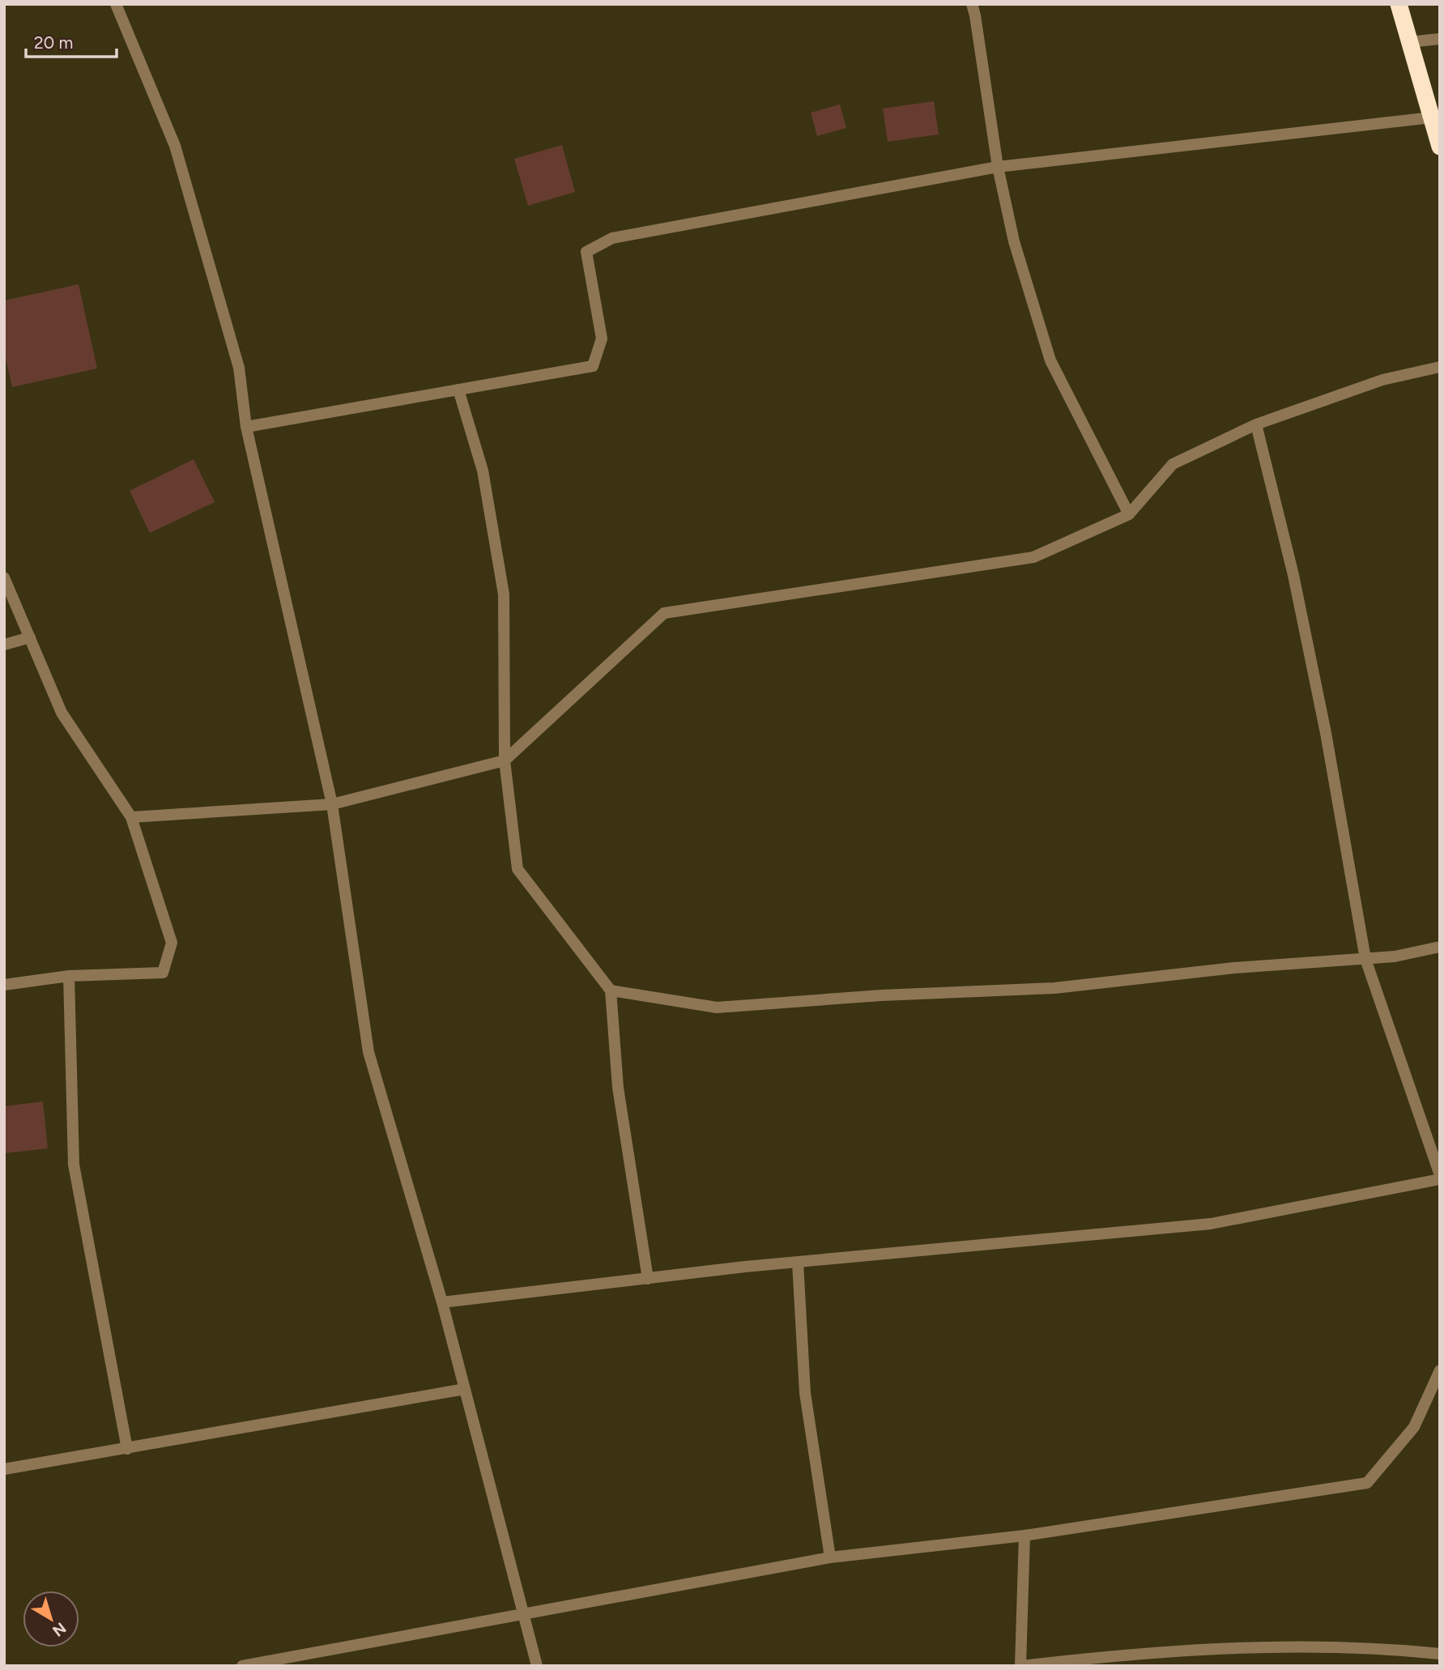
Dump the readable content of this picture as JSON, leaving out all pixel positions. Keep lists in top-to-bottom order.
{
  "scale_bar": "20 m",
  "north": "bottom right"
}
